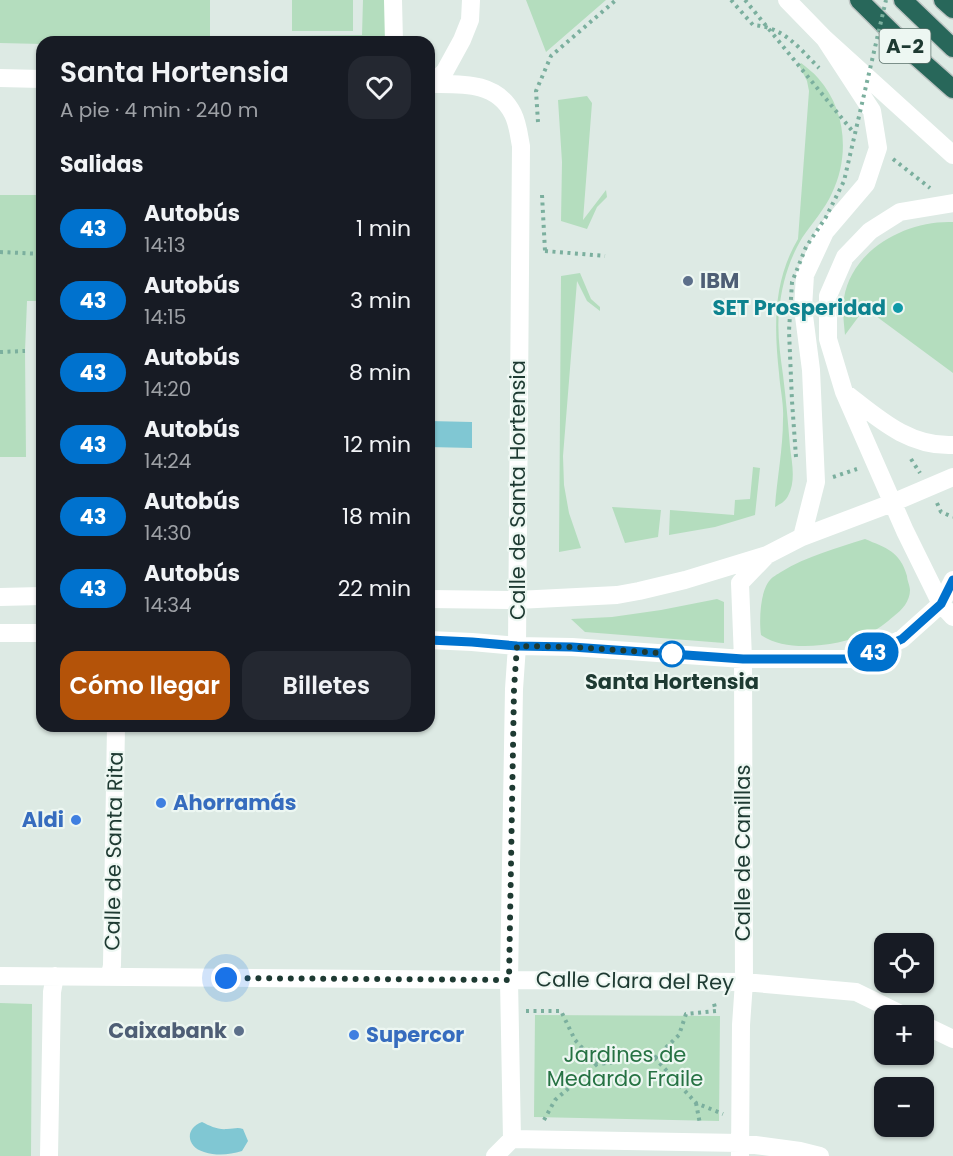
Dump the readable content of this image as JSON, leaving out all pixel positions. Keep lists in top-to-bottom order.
{
  "streets": {
    "highway": ["A-2"],
    "street": [
      "Calle de Santa Hortensia",
      "Calle de Santa Rita",
      "Calle de Canillas",
      "Calle Clara del Rey"
    ]
  },
  "crossings": [
    ["Calle de Santa Hortensia", "Calle Clara del Rey"],
    ["Calle de Santa Rita", "Calle Clara del Rey"],
    ["Calle de Canillas", "Calle Clara del Rey"]
  ],
  "parks": ["Jardines de Medardo Fraile"],
  "places": [
    "IBM",
    "SET Prosperidad",
    "Santa Hortensia",
    "Ahorramás",
    "Aldi",
    "Caixabank",
    "Supercor"
  ],
  "lines": ["bus line 43"],
  "page": {
    "on_map": "43",
    "heading": [
      ["Santa Hortensia", "A pie · 4 min · 240 m"],
      "Salidas"
    ],
    "list": [
      {
        "mark": "43",
        "name": "Autobús",
        "note": "14:13",
        "value": "1 min"
      },
      {
        "mark": "43",
        "name": "Autobús",
        "note": "14:15",
        "value": "3 min"
      },
      {
        "mark": "43",
        "name": "Autobús",
        "note": "14:20",
        "value": "8 min"
      },
      {
        "mark": "43",
        "name": "Autobús",
        "note": "14:24",
        "value": "12 min"
      },
      {
        "mark": "43",
        "name": "Autobús",
        "note": "14:30",
        "value": "18 min"
      },
      {
        "mark": "43",
        "name": "Autobús",
        "note": "14:34",
        "value": "22 min"
      }
    ],
    "buttons": ["Cómo llegar", "Billetes"],
    "map_buttons": ["+", "−"]
  }
}
